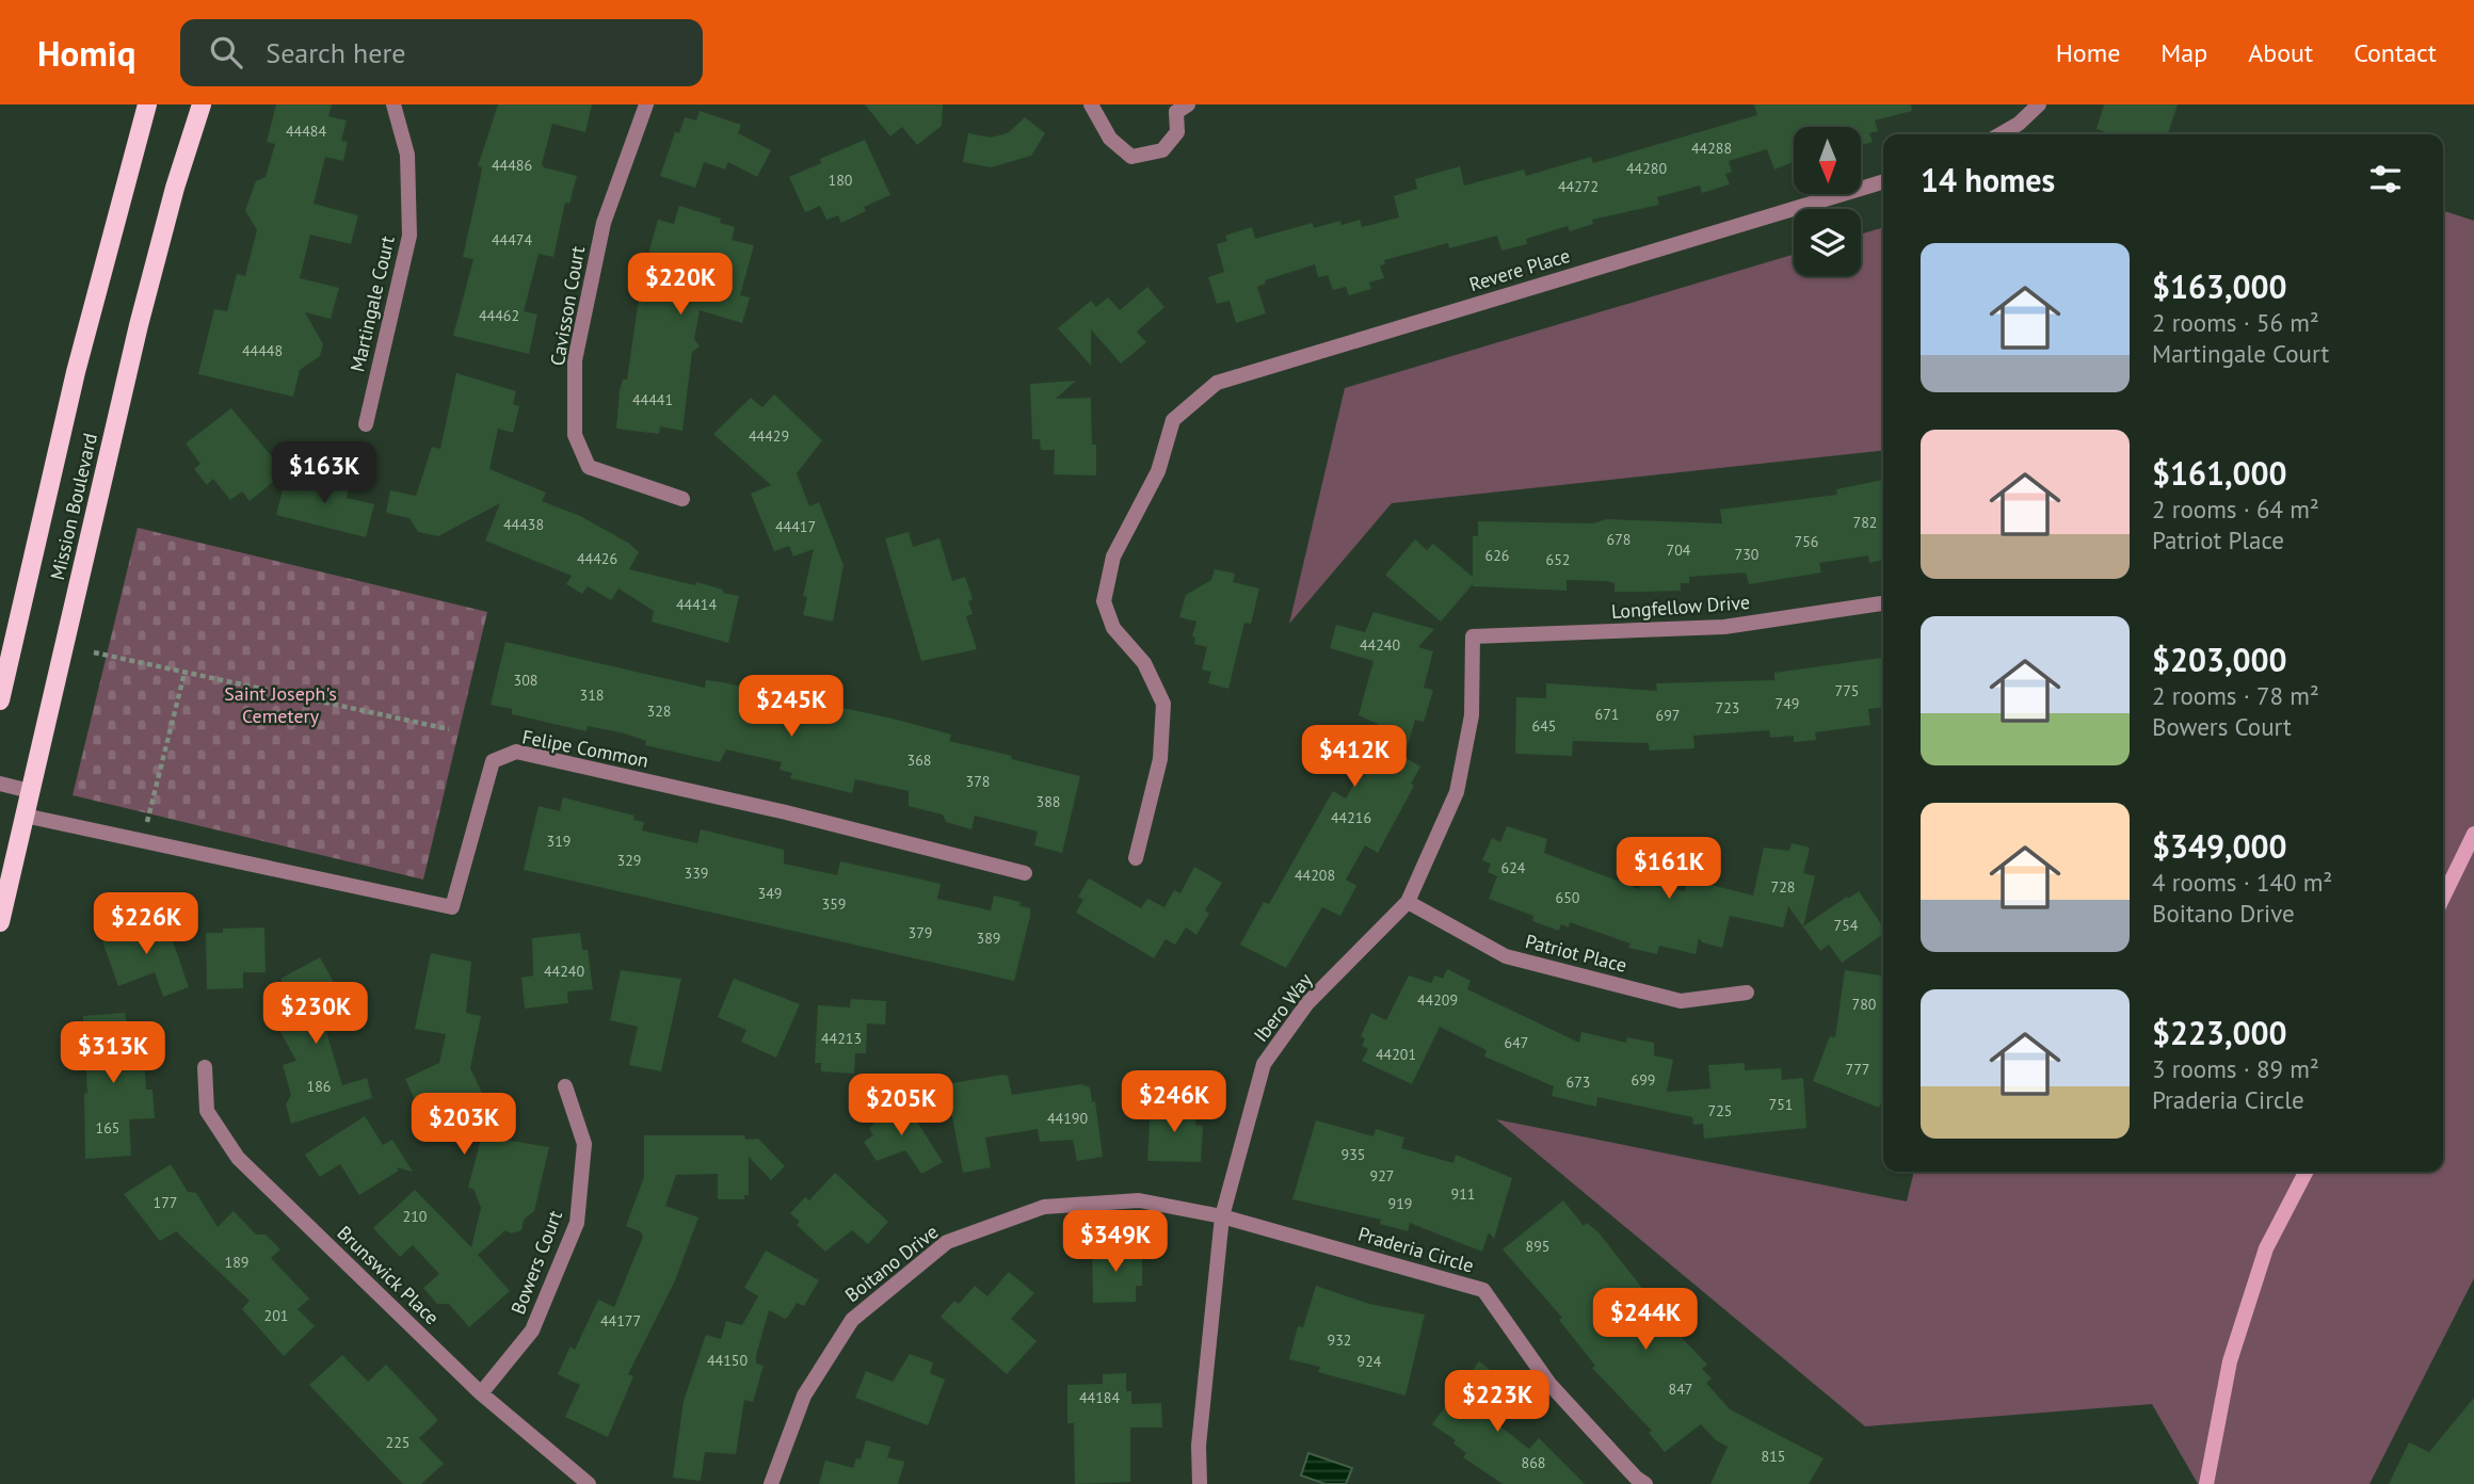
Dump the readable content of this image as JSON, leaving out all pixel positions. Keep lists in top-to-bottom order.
{
  "streets": {
    "main road": ["Mission Boulevard"],
    "street": [
      "Revere Place",
      "Martingale Court",
      "Cavisson Court",
      "Longfellow Drive",
      "Felipe Common",
      "Patriot Place",
      "Ibero Way",
      "Praderia Circle",
      "Bowers Court",
      "Boitano Drive",
      "Brunswick Place"
    ]
  },
  "crossings": [
    ["Mission Boulevard", "Felipe Common"],
    ["Longfellow Drive", "Ibero Way"],
    ["Patriot Place", "Ibero Way"],
    ["Ibero Way", "Praderia Circle"],
    ["Ibero Way", "Boitano Drive"],
    ["Praderia Circle", "Boitano Drive"],
    ["Bowers Court", "Brunswick Place"]
  ],
  "parks": ["Saint Joseph's Cemetery"],
  "house_numbers": [
    "44484",
    "44288",
    "44486",
    "44280",
    "180",
    "44272",
    "44474",
    "44462",
    "44448",
    "44441",
    "44429",
    "782",
    "44438",
    "44417",
    "678",
    "756",
    "704",
    "730",
    "626",
    "44426",
    "652",
    "44414",
    "44240",
    "308",
    "775",
    "318",
    "749",
    "723",
    "328",
    "671",
    "697",
    "645",
    "368",
    "378",
    "388",
    "44216",
    "319",
    "329",
    "624",
    "339",
    "44208",
    "728",
    "349",
    "650",
    "359",
    "754",
    "379",
    "389",
    "44240",
    "44209",
    "780",
    "44213",
    "647",
    "44201",
    "777",
    "699",
    "673",
    "186",
    "751",
    "725",
    "44190",
    "165",
    "935",
    "927",
    "911",
    "177",
    "919",
    "210",
    "895",
    "189",
    "201",
    "44177",
    "932",
    "44150",
    "924",
    "847",
    "44184",
    "225",
    "815",
    "868"
  ],
  "north": "bottom",
  "page": {
    "header": "Homiq",
    "search": "Search here",
    "nav": [
      "Home",
      "Map",
      "About",
      "Contact"
    ],
    "heading": "14 homes",
    "list": [
      {
        "name": "$163,000",
        "note": "2 rooms · 56 m² · Martingale Court"
      },
      {
        "name": "$161,000",
        "note": "2 rooms · 64 m² · Patriot Place"
      },
      {
        "name": "$203,000",
        "note": "2 rooms · 78 m² · Bowers Court"
      },
      {
        "name": "$349,000",
        "note": "4 rooms · 140 m² · Boitano Drive"
      },
      {
        "name": "$223,000",
        "note": "3 rooms · 89 m² · Praderia Circle"
      }
    ],
    "price": [
      "$220K",
      "$163K",
      "$245K",
      "$412K",
      "$161K",
      "$226K",
      "$230K",
      "$313K",
      "$246K",
      "$205K",
      "$203K",
      "$349K",
      "$244K",
      "$223K"
    ]
  }
}
